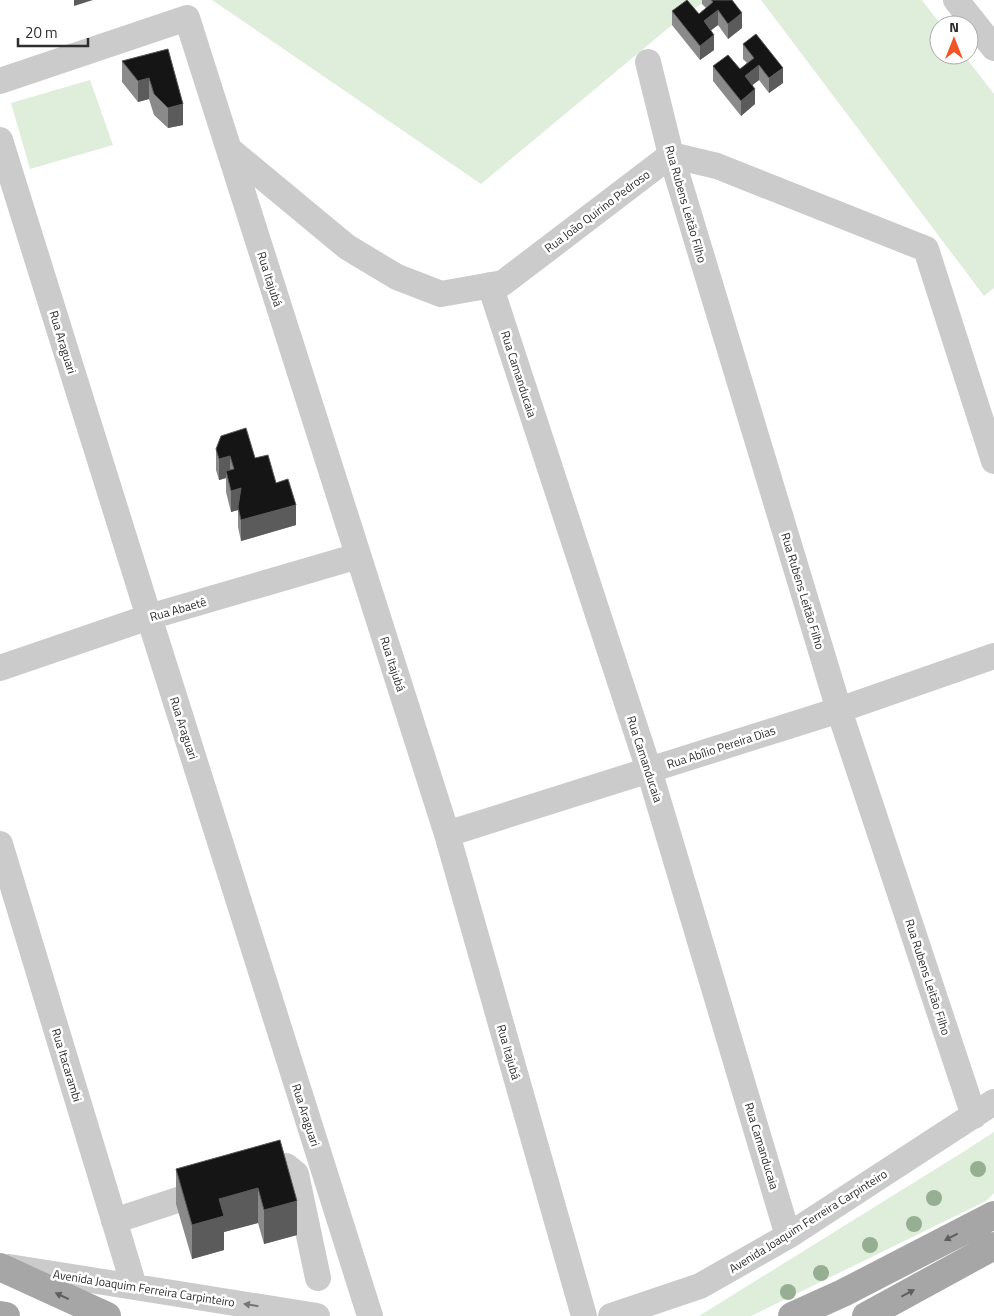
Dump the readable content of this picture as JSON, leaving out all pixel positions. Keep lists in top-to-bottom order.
{
  "streets": {
    "street": [
      "Rua Rubens Leitão Filho",
      "Rua João Quirino Pedroso",
      "Rua Itajubá",
      "Rua Araguari",
      "Rua Camanducaia",
      "Rua Abaetê",
      "Rua Abílio Pereira Dias",
      "Rua Itacarambi",
      "Avenida Joaquim Ferreira Carpinteiro"
    ]
  },
  "crossings": [
    ["Rua Rubens Leitão Filho", "Rua João Quirino Pedroso"],
    ["Rua Rubens Leitão Filho", "Rua Abílio Pereira Dias"],
    ["Rua Rubens Leitão Filho", "Avenida Joaquim Ferreira Carpinteiro"],
    ["Rua João Quirino Pedroso", "Rua Itajubá"],
    ["Rua João Quirino Pedroso", "Rua Camanducaia"],
    ["Rua Itajubá", "Rua Abaetê"],
    ["Rua Itajubá", "Rua Abílio Pereira Dias"],
    ["Rua Araguari", "Rua Abaetê"],
    ["Rua Camanducaia", "Rua Abílio Pereira Dias"],
    ["Rua Camanducaia", "Avenida Joaquim Ferreira Carpinteiro"],
    ["Rua Itacarambi", "Avenida Joaquim Ferreira Carpinteiro"]
  ],
  "scale_bar": "20 m",
  "north": "top"
}
